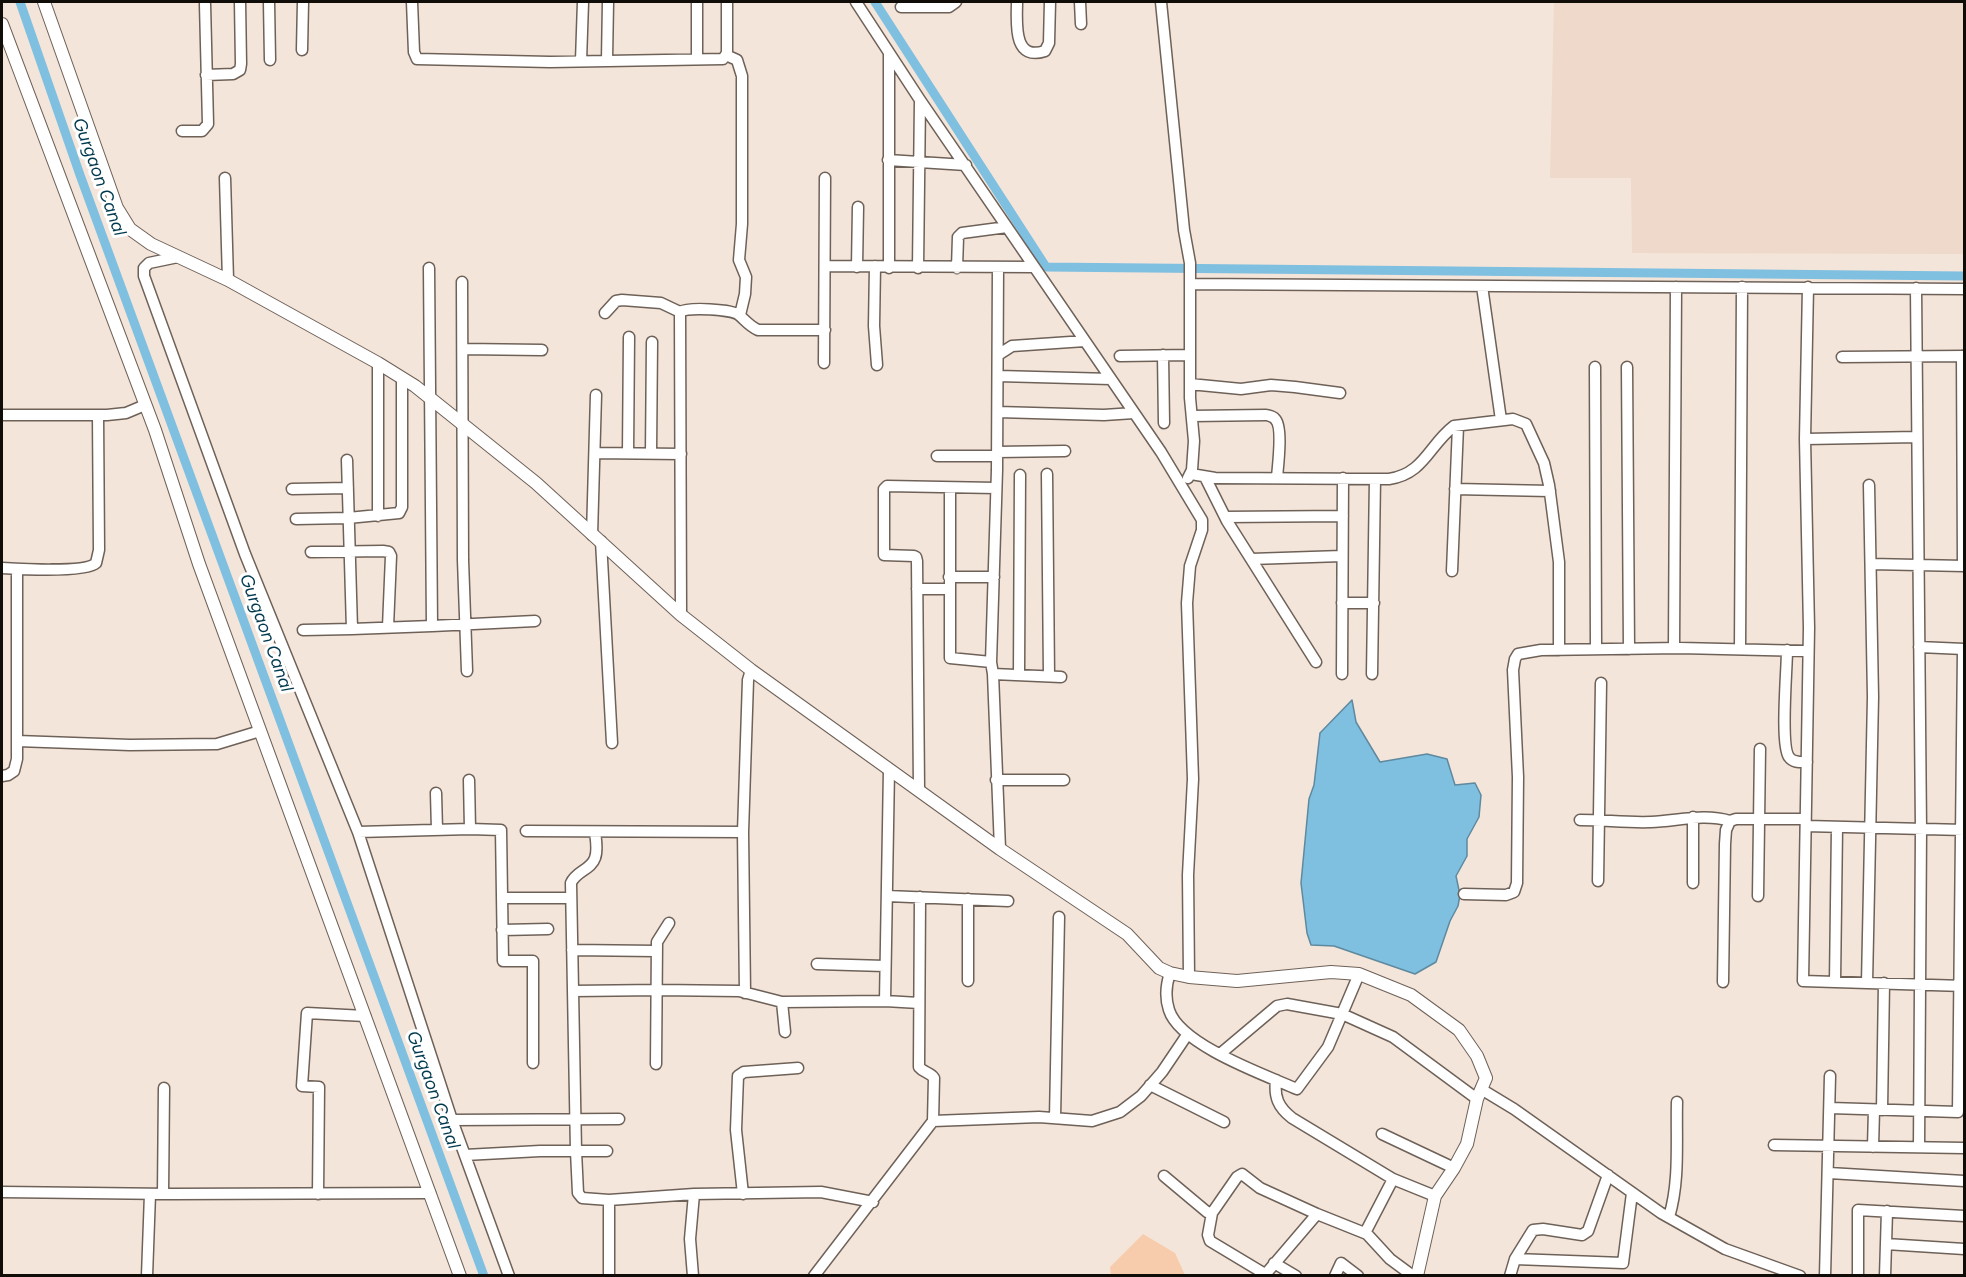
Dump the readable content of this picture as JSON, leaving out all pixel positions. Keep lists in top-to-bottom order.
{
  "water": ["Gurgaon Canal"]
}
